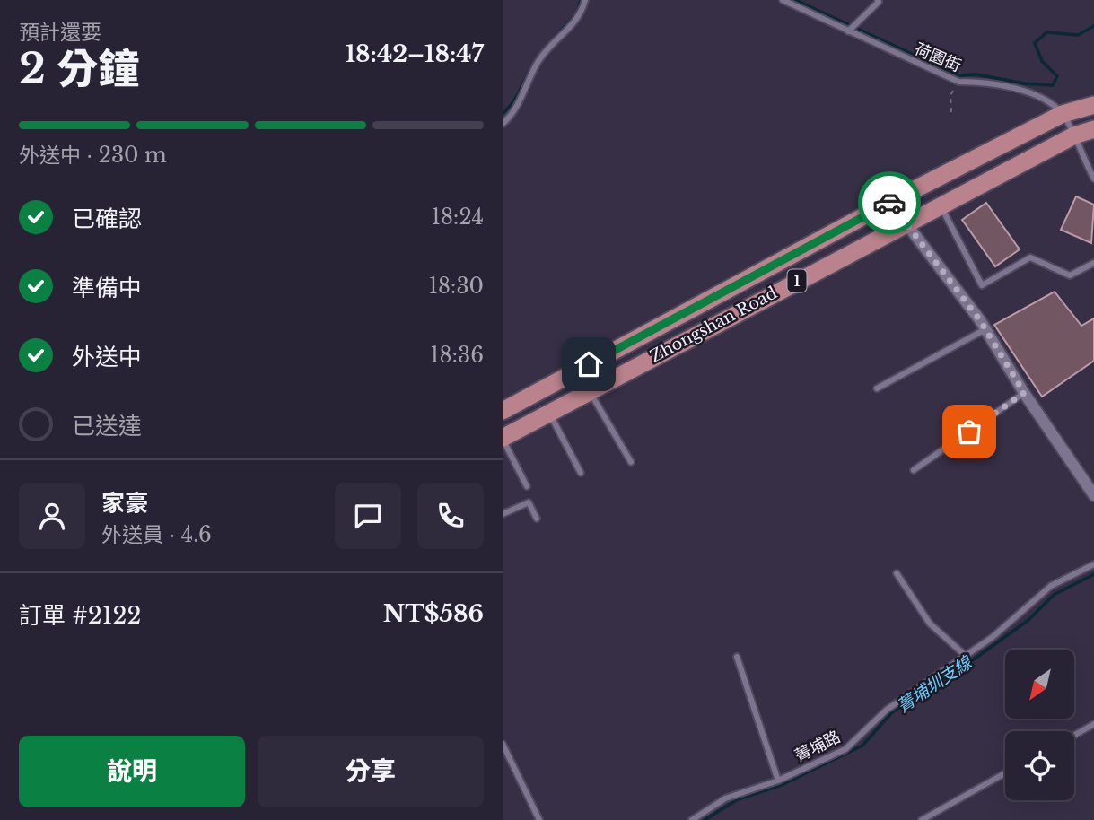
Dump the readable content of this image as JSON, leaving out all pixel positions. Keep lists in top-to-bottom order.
{
  "streets": {
    "main road": ["1", "Zhongshan Road"],
    "lane": ["荷園街", "菁埔路"]
  },
  "crossings": [
    ["荷園街", "Zhongshan Road"]
  ],
  "water": ["菁埔圳支線"],
  "north": "bottom left",
  "page": {
    "heading": ["2 分鐘", "預計還要", "18:42–18:47"],
    "panel": [
      "家豪",
      "外送員 · 4.6",
      "訂單 #2122",
      "NT$586"
    ],
    "bar": "外送中 · 230 m",
    "list": [
      ["已確認", "18:24"],
      ["準備中", "18:30"],
      ["外送中", "18:36"],
      "已送達"
    ],
    "buttons": ["說明", "分享"]
  }
}
